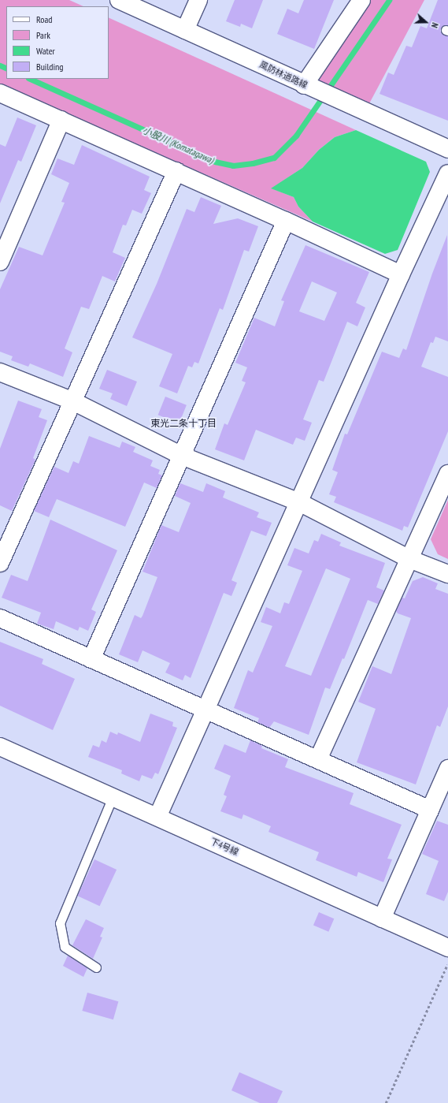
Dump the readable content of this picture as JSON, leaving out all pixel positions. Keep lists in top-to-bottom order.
{
  "streets": {
    "street": ["風防林道路線", "下4号線"]
  },
  "districts": ["東光二条十丁目"],
  "water": ["小股川 (Komatagawa)"],
  "legend": [
    "Road",
    "Park",
    "Water",
    "Building"
  ],
  "north": "right"
}
